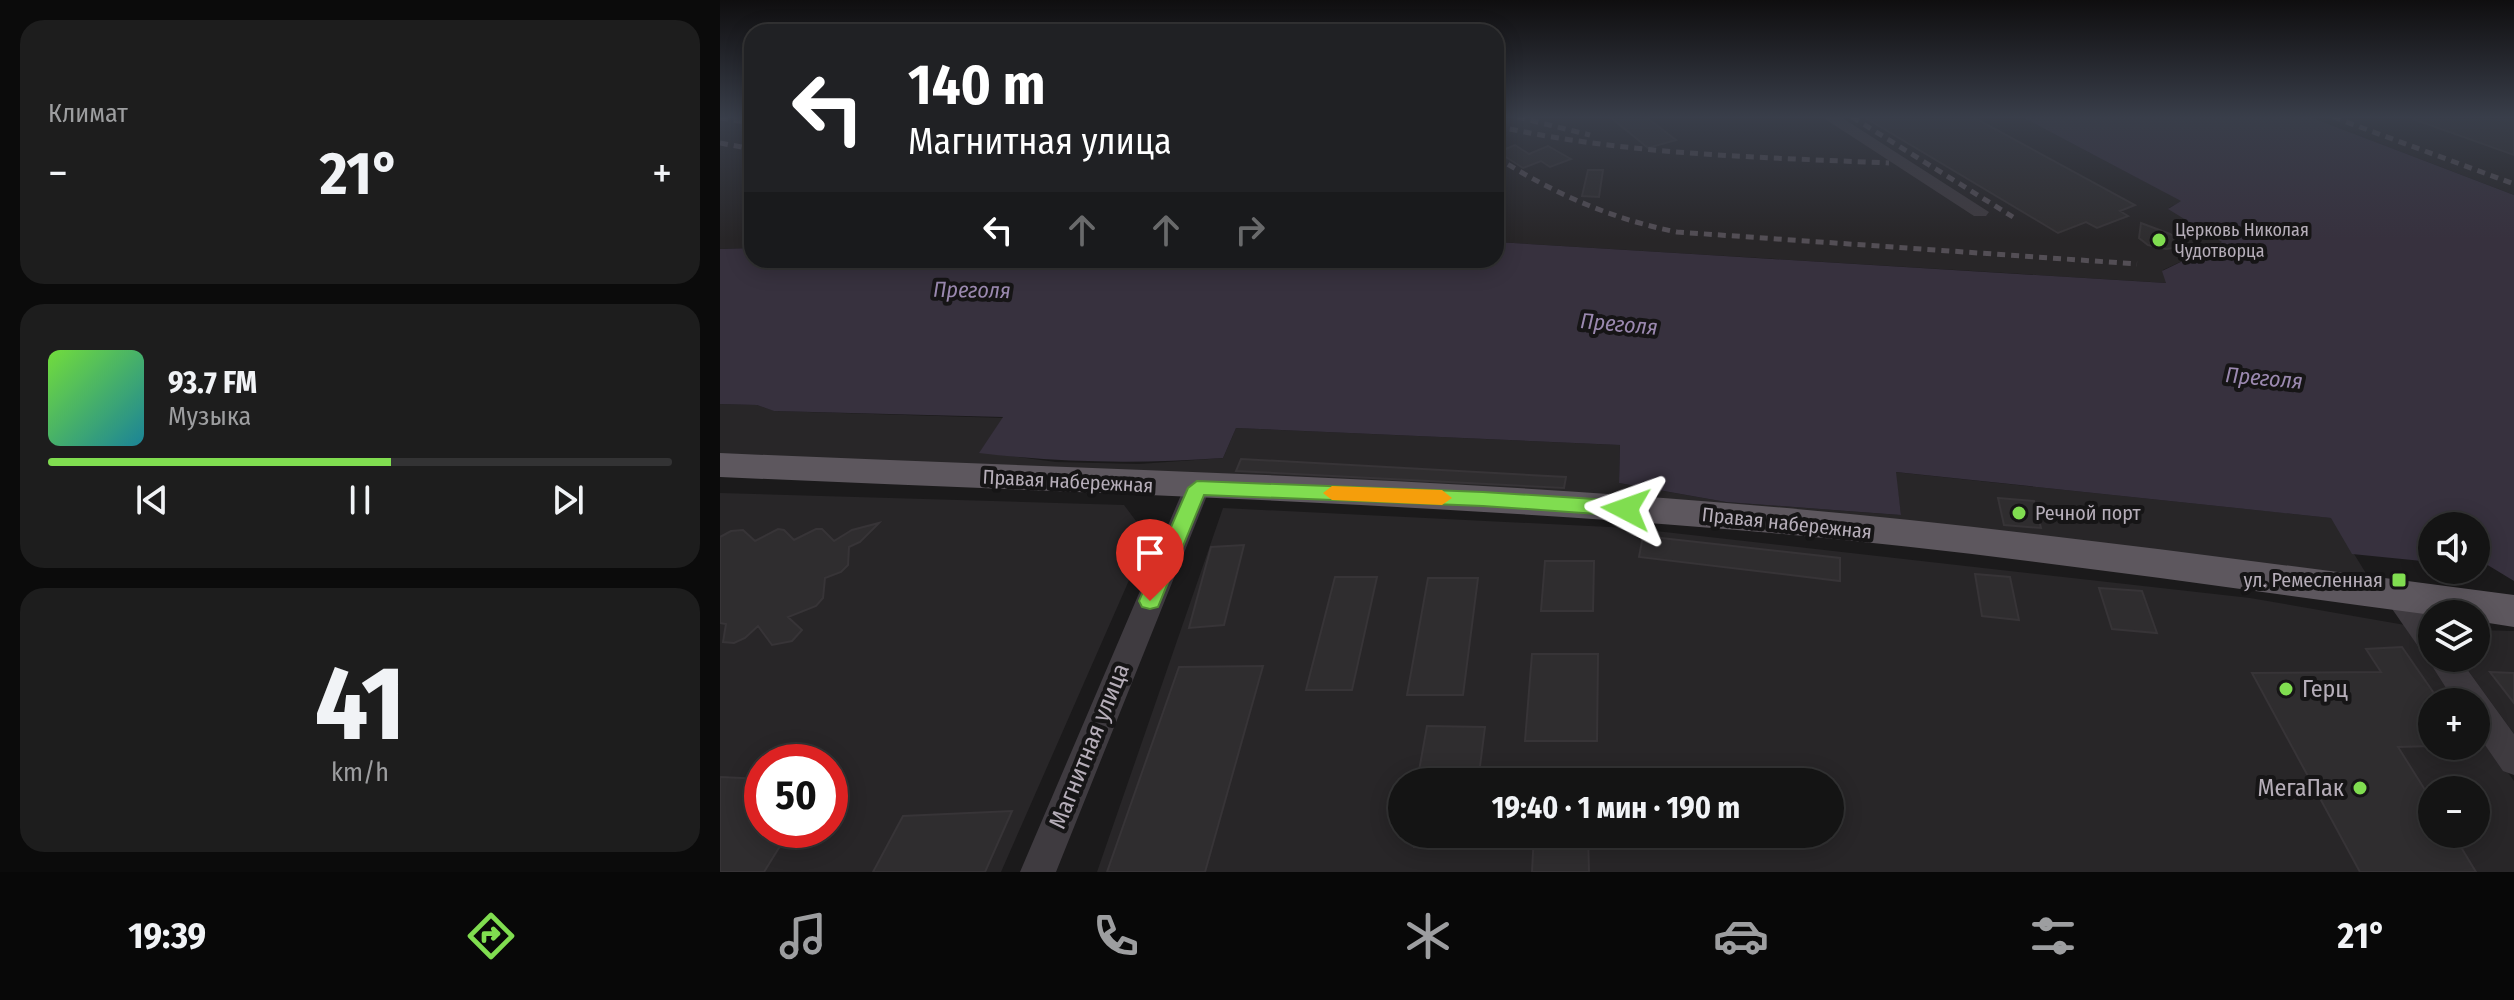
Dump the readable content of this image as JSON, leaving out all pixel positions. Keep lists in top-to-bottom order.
{
  "streets": {
    "main road": ["Правая набережная"],
    "street": ["Магнитная улица"]
  },
  "crossings": [
    ["Правая набережная", "Магнитная улица"]
  ],
  "water": ["Преголя"],
  "places": {
    "other": [
      "Церковь Николая Чудотворца",
      "Речной порт",
      "Герц",
      "МегаПак"
    ],
    "transit": ["ул. Ремесленная"]
  },
  "page": {
    "tile": [
      "Климат",
      ["41", "km/h"]
    ],
    "turn": ["140 m", "Магнитная улица"],
    "heat": ["−", "21°", "+"],
    "song": ["93.7 FM", "Музыка"],
    "map_buttons": ["+", "−"],
    "limit": "50",
    "trip": "19:40 · 1 мин · 190 m",
    "tabs": ["19:39", "21°"]
  }
}
